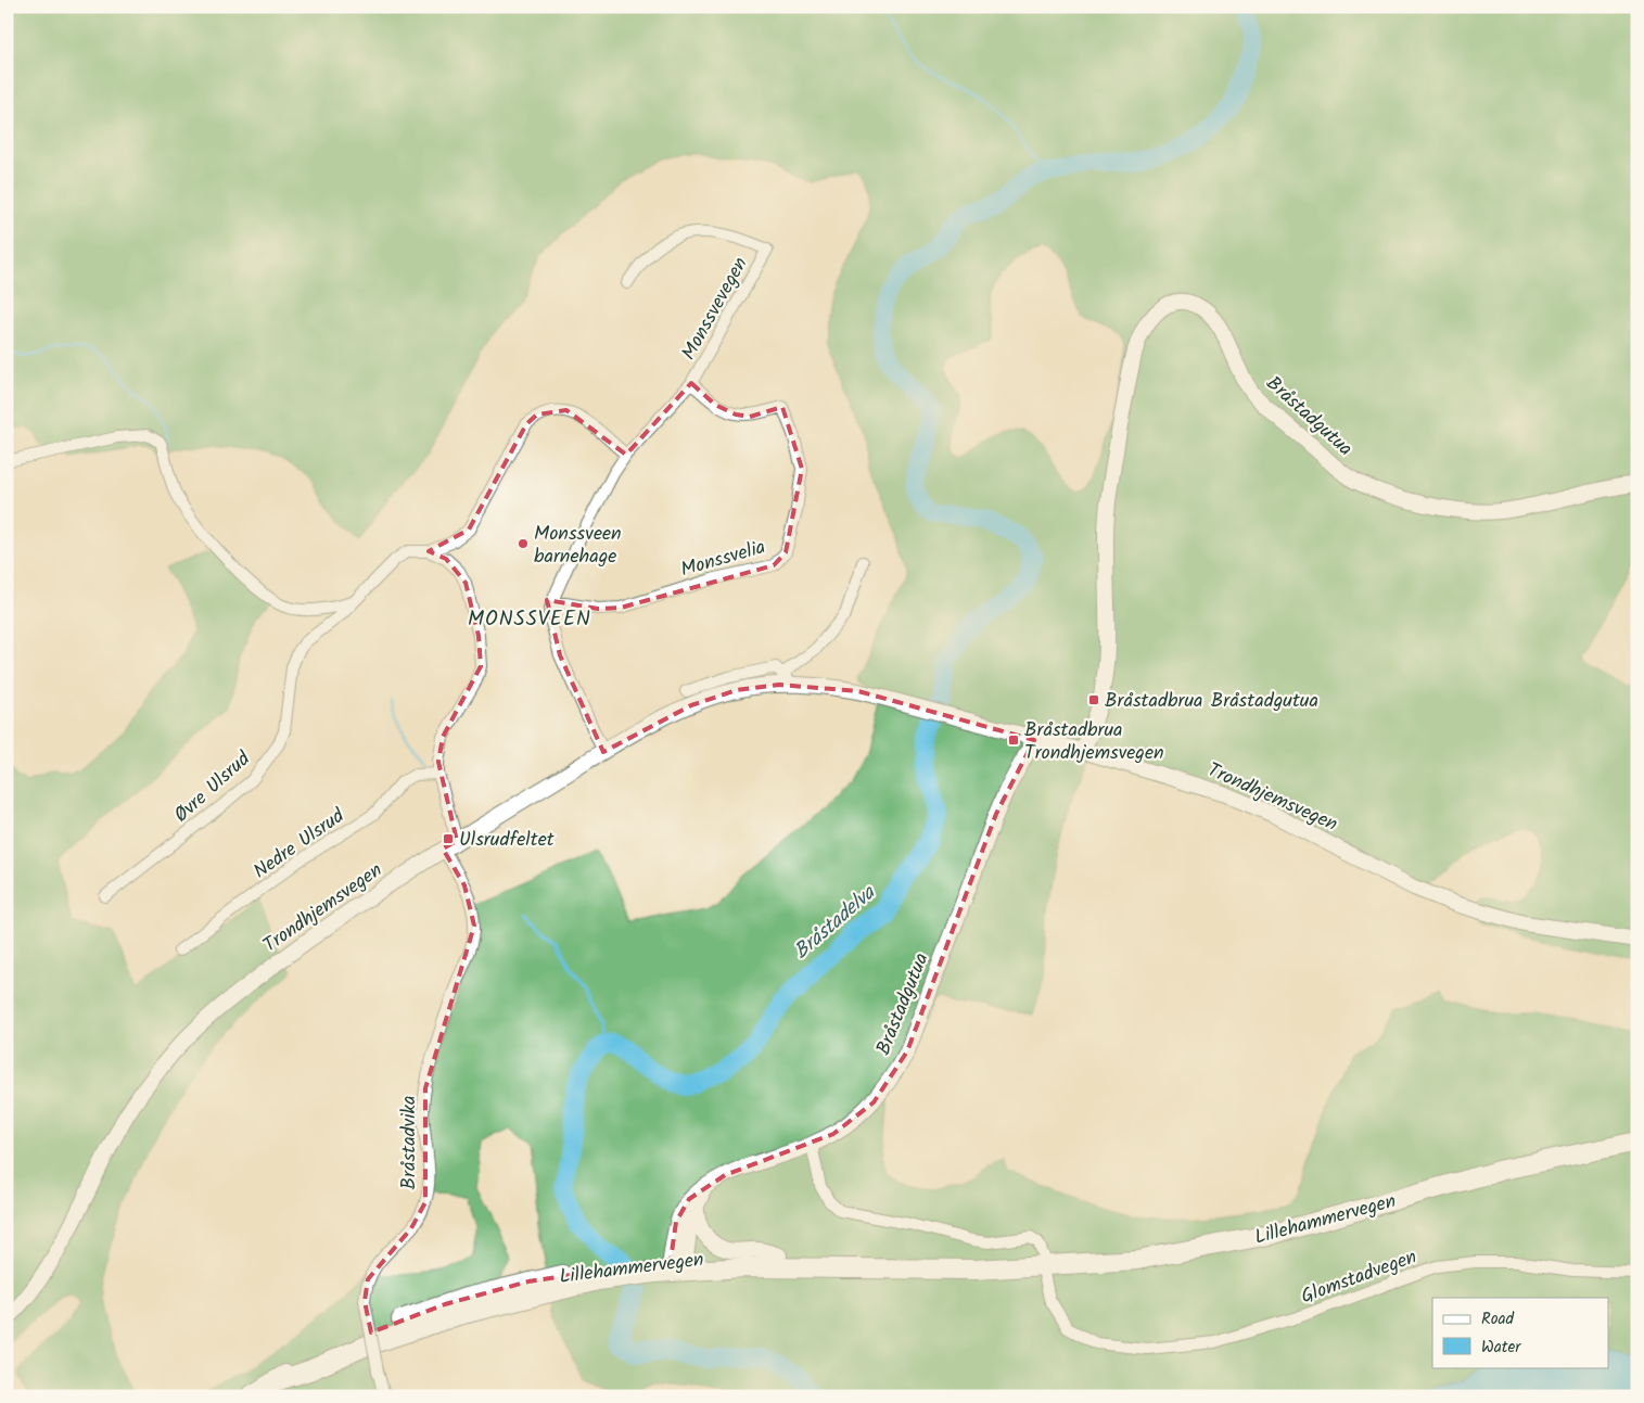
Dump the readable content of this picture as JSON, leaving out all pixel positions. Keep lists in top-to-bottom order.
{
  "streets": {
    "highway": ["Lillehammervegen"],
    "main road": ["Bråstadgutua", "Trondhjemsvegen"],
    "street": [
      "Monssvevegen",
      "Monssvelia",
      "Øvre Ulsrud",
      "Nedre Ulsrud",
      "Bråstadvika",
      "Glomstadvegen"
    ]
  },
  "crossings": [
    ["Monssvevegen", "Monssvelia"],
    ["Monssvevegen", "Øvre Ulsrud"],
    ["Monssvevegen", "Trondhjemsvegen"],
    ["Bråstadgutua", "Trondhjemsvegen"],
    ["Bråstadgutua", "Lillehammervegen"],
    ["Trondhjemsvegen", "Bråstadvika"],
    ["Nedre Ulsrud", "Bråstadvika"]
  ],
  "districts": ["MONSSVEEN"],
  "water": ["Bråstadelva"],
  "places": {
    "other": ["Monssveen barnehage"],
    "transit": ["Bråstadbrua Bråstadgutua", "Bråstadbrua Trondhjemsvegen", "Ulsrudfeltet"]
  },
  "legend": ["Road", "Water"]
}
